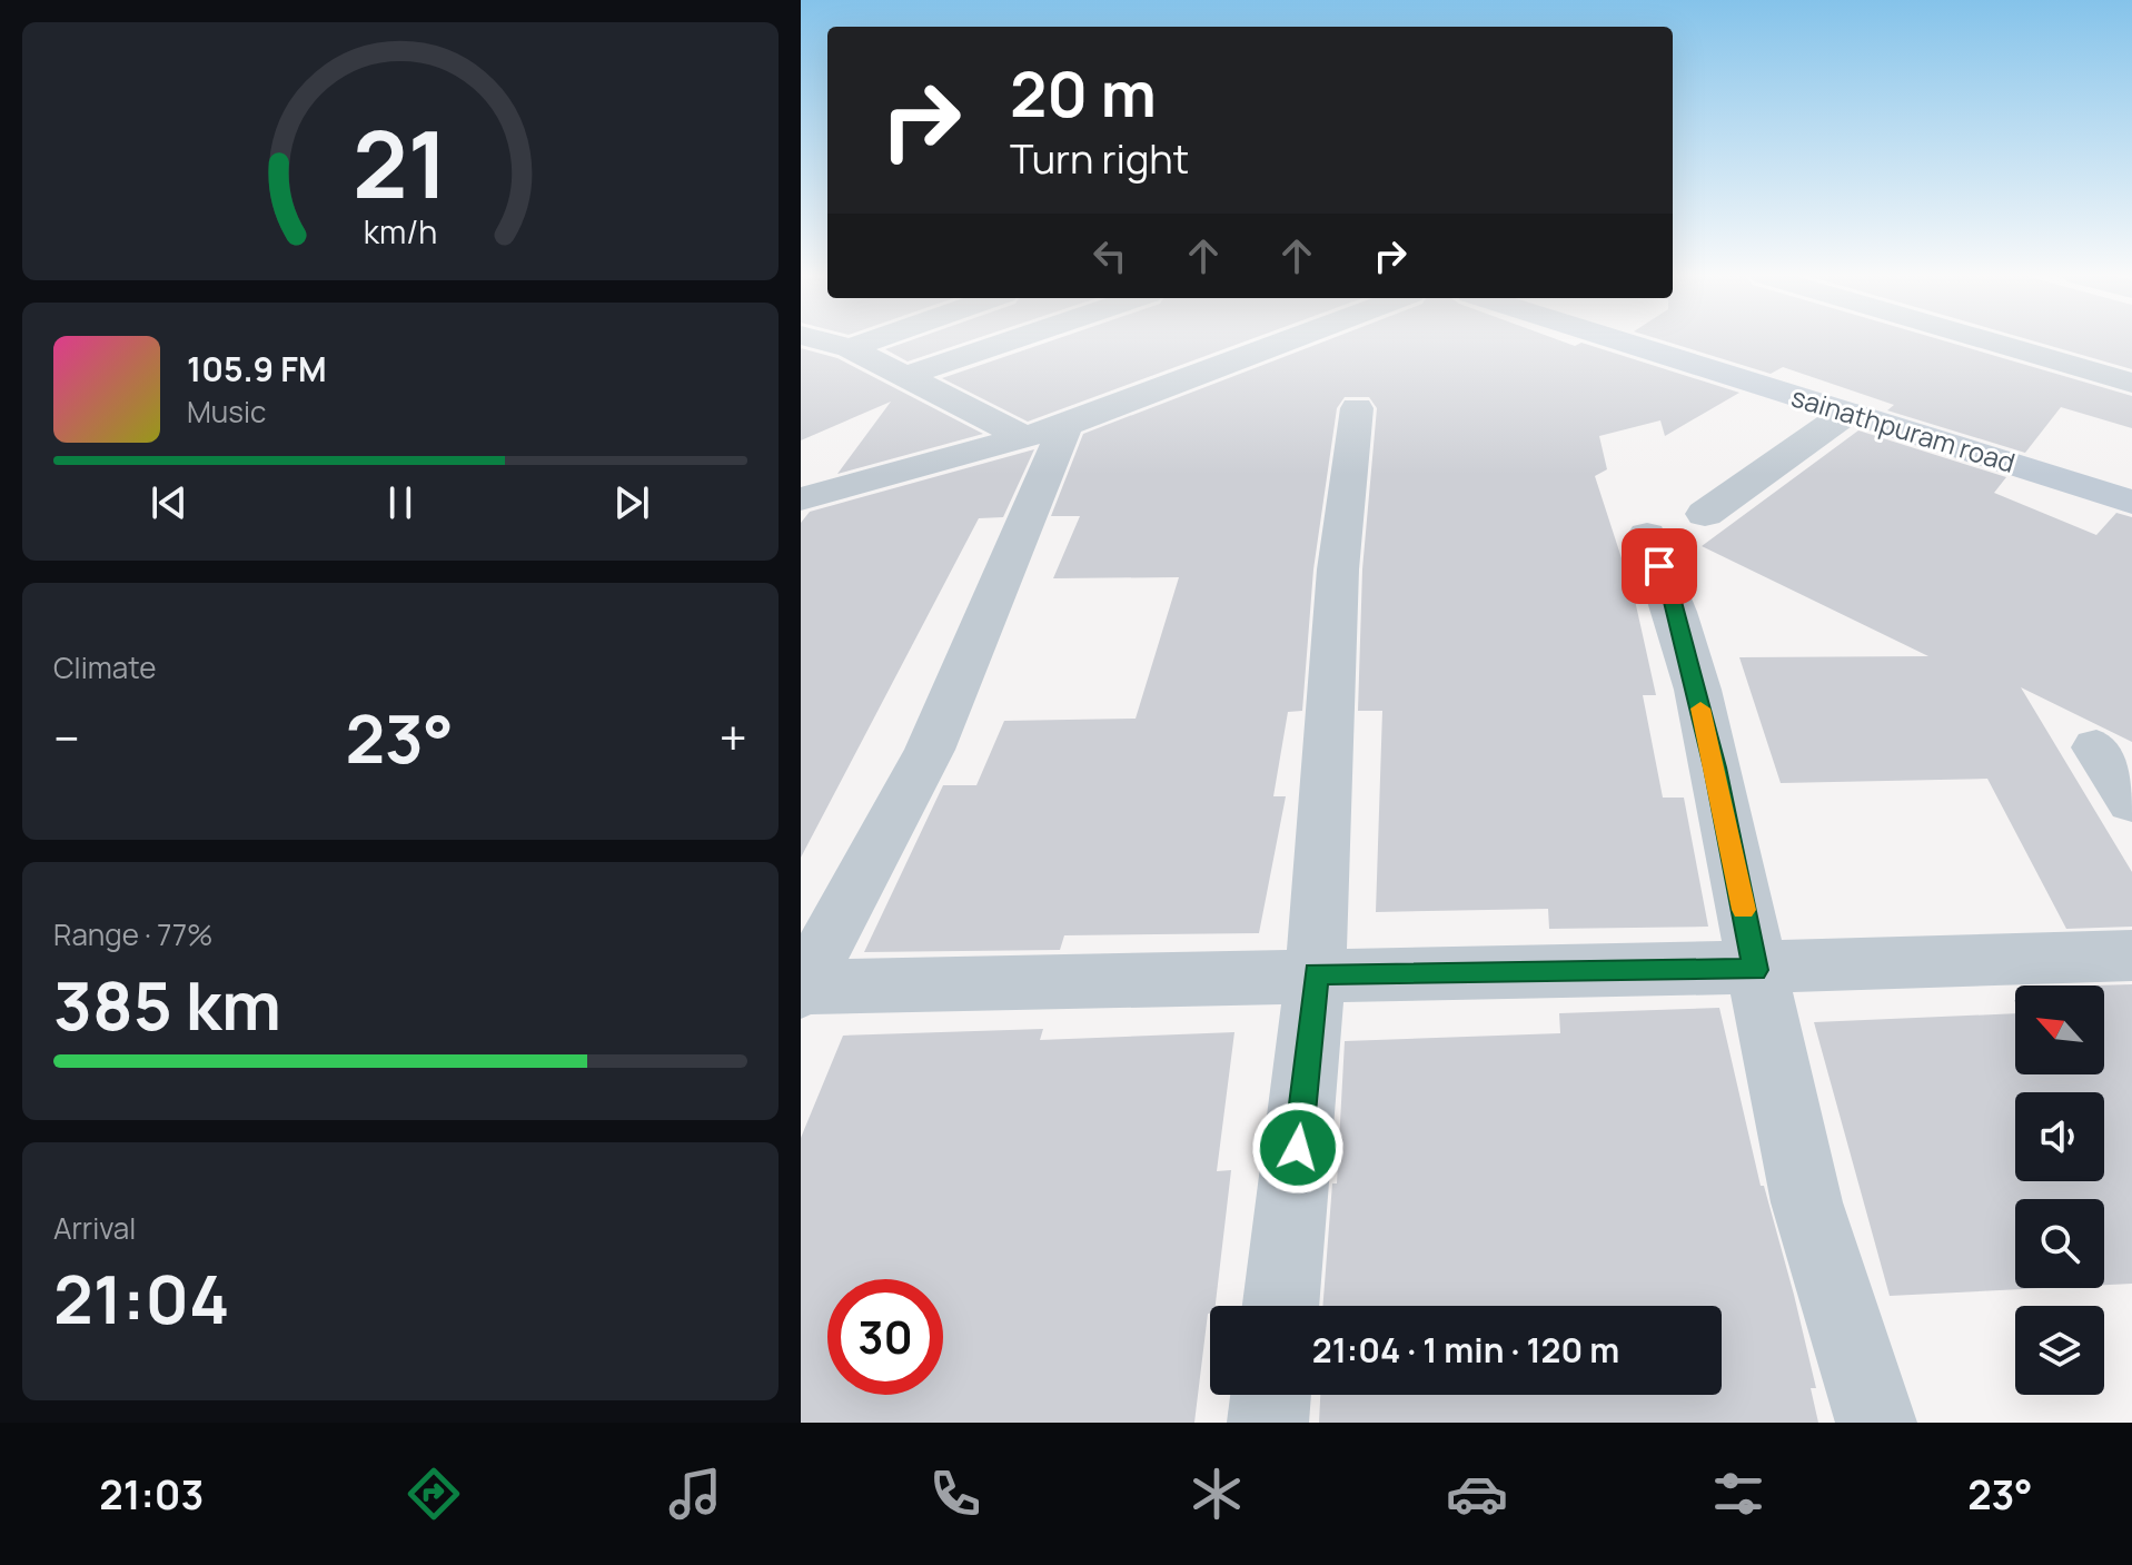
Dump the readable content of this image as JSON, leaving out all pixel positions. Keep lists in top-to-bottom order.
{
  "streets": {
    "street": ["sainathpuram road"]
  },
  "north": "top left",
  "page": {
    "turn": ["20 m", "Turn right"],
    "song": ["105.9 FM", "Music"],
    "tile": [
      "Climate",
      ["Range · 77%", "385 km"],
      ["Arrival", "21:04"]
    ],
    "heat": ["−", "23°", "+"],
    "limit": "30",
    "trip": "21:04 · 1 min · 120 m",
    "tabs": ["21:03", "23°"],
    "gauge": ["21", "km/h"]
  }
}
